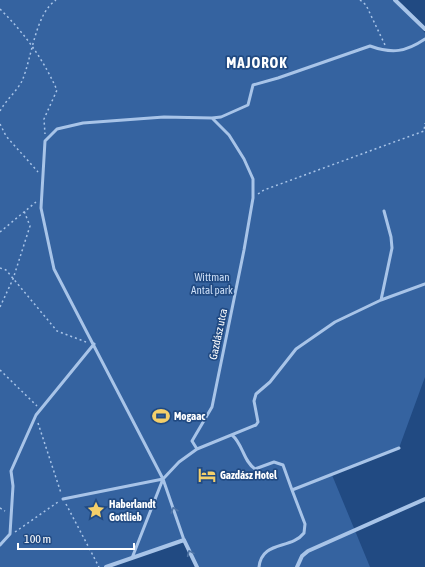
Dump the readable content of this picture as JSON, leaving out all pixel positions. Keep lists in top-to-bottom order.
{
  "streets": {
    "lane": ["Gazdász utca"]
  },
  "districts": ["MAJOROK"],
  "parks": ["Wittman Antal park"],
  "places": {
    "sports": ["Mogaac"],
    "hotel": ["Gazdász Hotel"],
    "place": ["Haberlandt Gottlieb"]
  },
  "scale_bar": "100 m"
}
